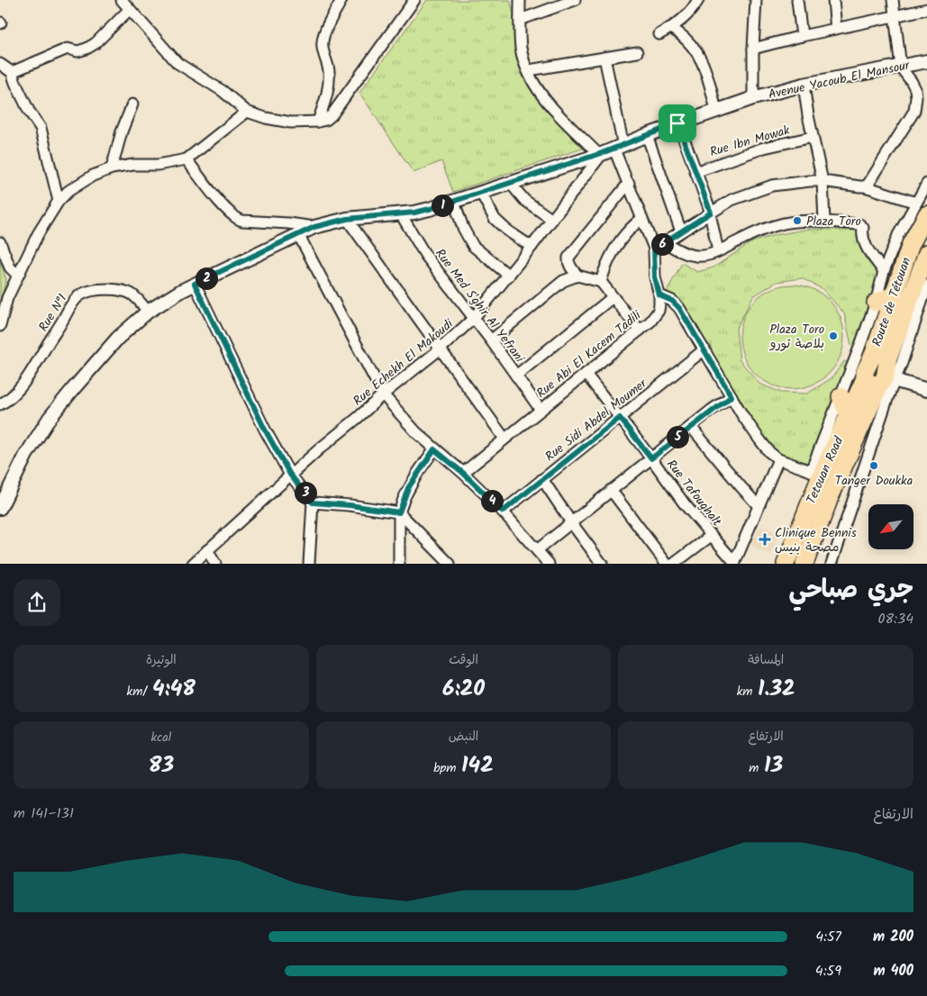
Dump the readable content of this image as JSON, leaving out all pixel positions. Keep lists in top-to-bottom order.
{
  "streets": {
    "highway": ["Route de Tétouan", "Tetouan Road"],
    "street": [
      "Avenue Yacoub El Mansour",
      "Rue Ibn Mowak",
      "Rue Med S'ghir Al Yefrani",
      "Rue N°1",
      "Rue Abi El Kacem Tadili",
      "Rue Echekh El Makoudi",
      "Rue Sidi Abdel Moumer",
      "Rue Tafoughalt"
    ]
  },
  "crossings": [
    ["Avenue Yacoub El Mansour", "Rue Med S'ghir Al Yefrani"],
    ["Avenue Yacoub El Mansour", "Rue N°1"],
    ["Avenue Yacoub El Mansour", "Rue Abi El Kacem Tadili"],
    ["Avenue Yacoub El Mansour", "Rue Echekh El Makoudi"],
    ["Route de Tétouan", "Tetouan Road"],
    ["Rue Med S'ghir Al Yefrani", "Rue Abi El Kacem Tadili"],
    ["Rue Med S'ghir Al Yefrani", "Rue Echekh El Makoudi"],
    ["Rue Abi El Kacem Tadili", "Rue Echekh El Makoudi"],
    ["Rue Abi El Kacem Tadili", "Rue Tafoughalt"],
    ["Rue Sidi Abdel Moumer", "Rue Tafoughalt"]
  ],
  "places": {
    "other": ["Plaza Toro", "Plaza Toro بلاصة تورو", "Tanger Doukka"],
    "health": ["Clinique Bennis مصحة بنيس"]
  },
  "north": "bottom left",
  "page": {
    "pins": [
      "1",
      "6",
      "2",
      "5",
      "3",
      "4"
    ],
    "heading": ["جري صباحي", "08:34"],
    "stats": [
      ["المسافة", "1.32 km"],
      ["الوقت", "6:20"],
      ["الوتيرة", "4:48 /km"],
      ["الارتفاع", "13 m"],
      ["النبض", "142 bpm"],
      ["kcal", "83"]
    ],
    "chart": ["الارتفاع", "131–141 m"],
    "list": [
      {
        "name": "200 m",
        "note": "4:57"
      },
      {
        "name": "400 m",
        "note": "4:59"
      }
    ]
  }
}
